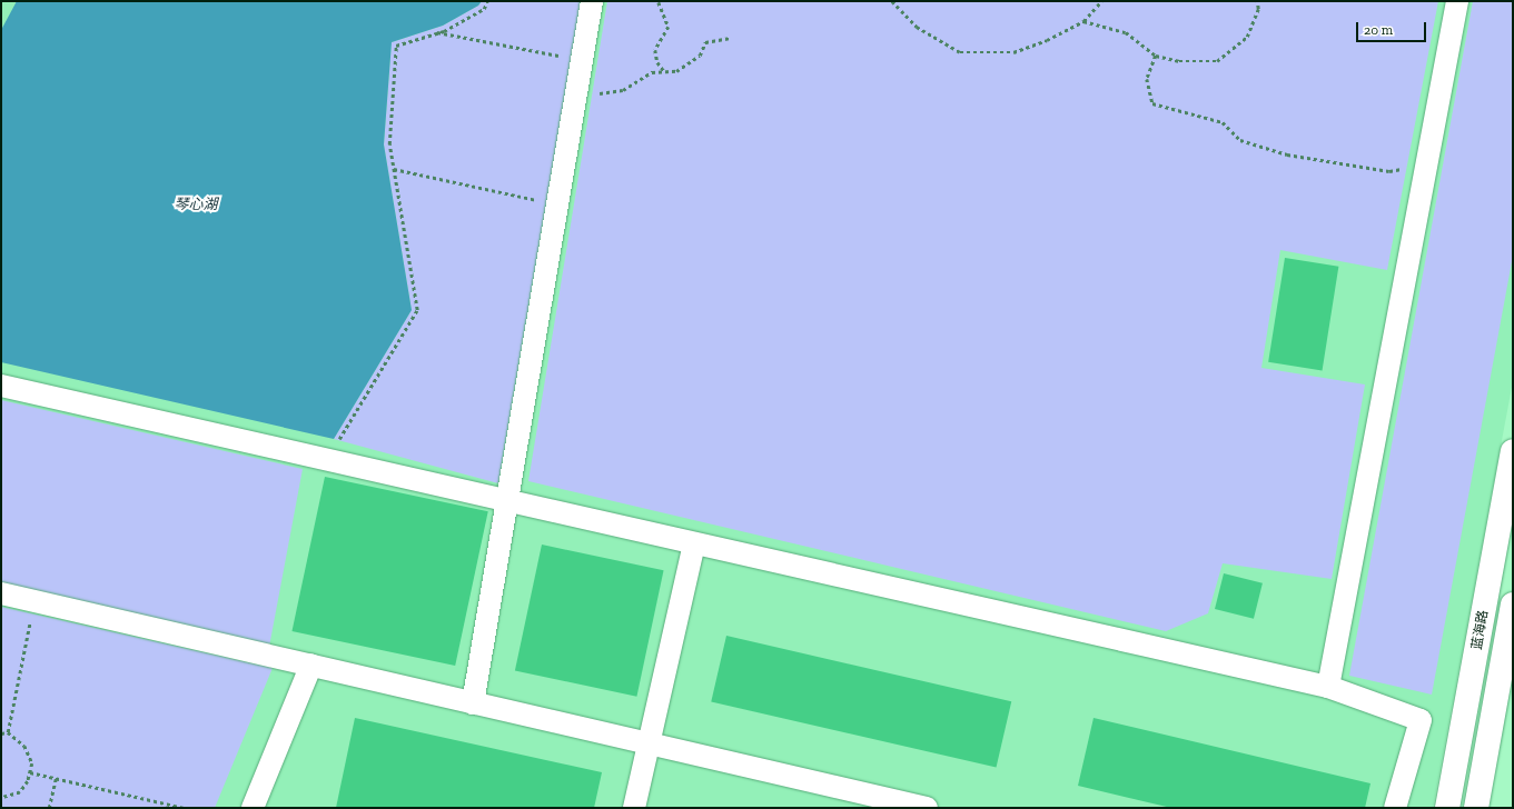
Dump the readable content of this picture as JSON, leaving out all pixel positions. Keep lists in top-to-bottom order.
{
  "streets": {
    "street": ["蓝海路"]
  },
  "water": ["琴心湖"],
  "scale_bar": "20 m"
}
